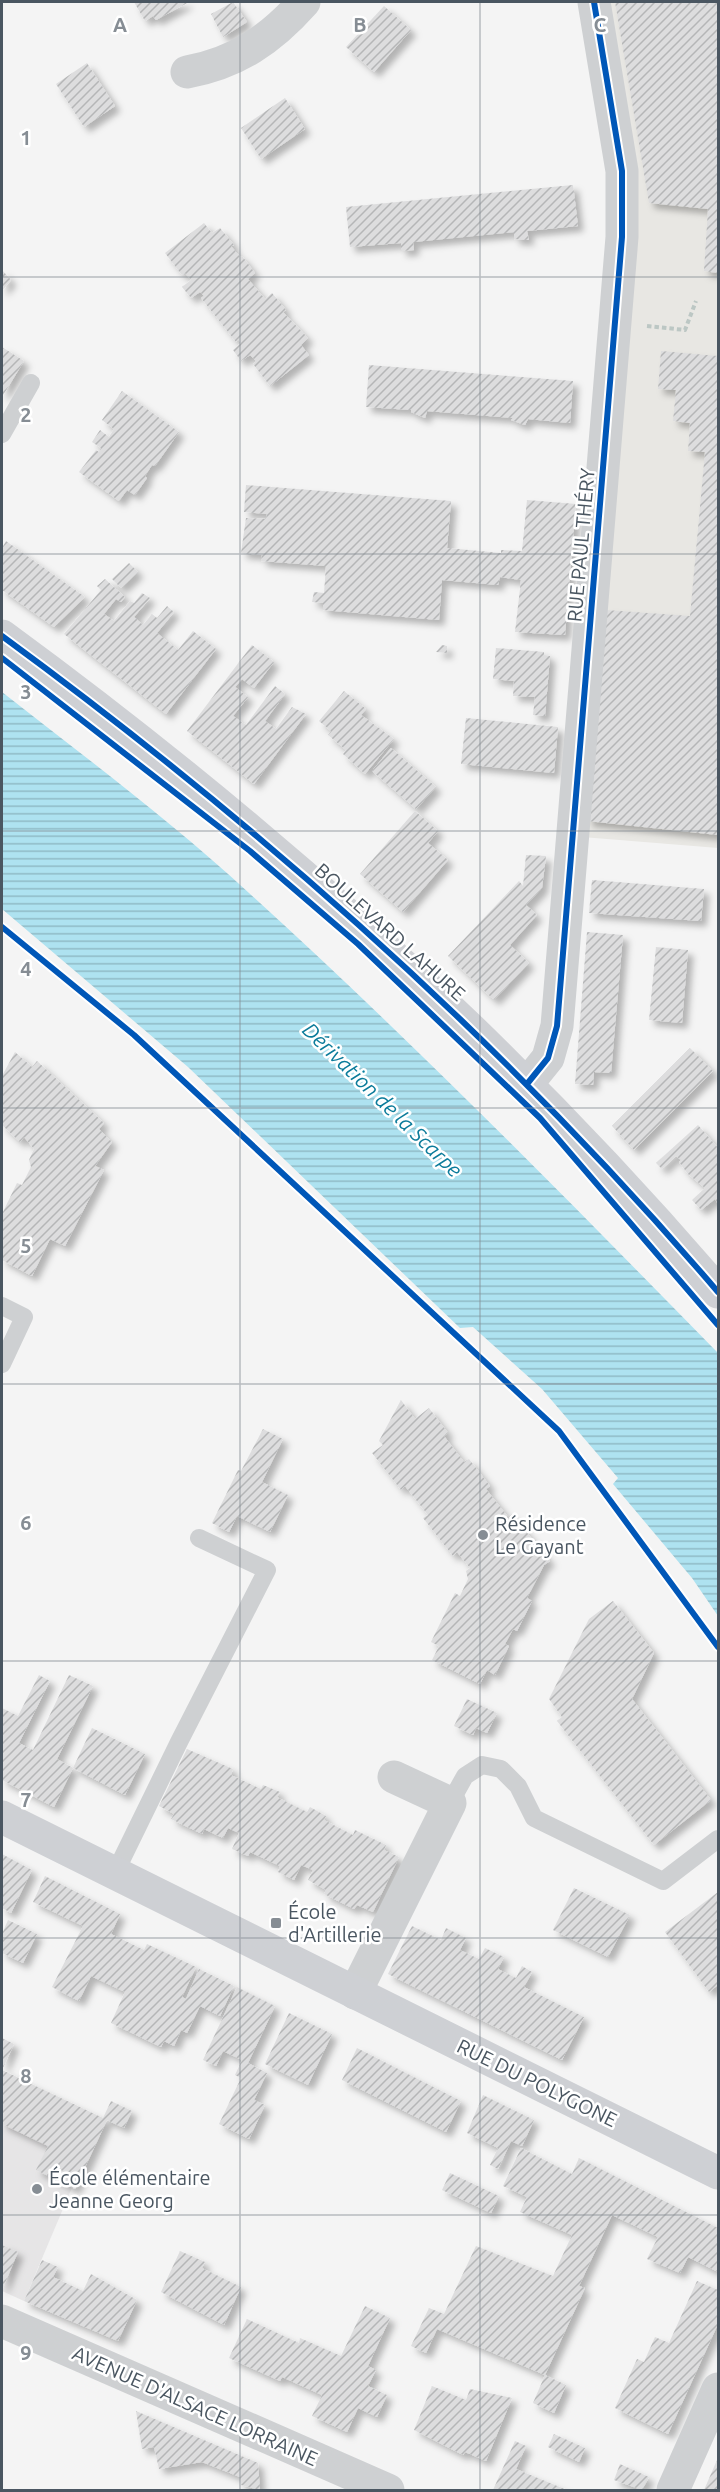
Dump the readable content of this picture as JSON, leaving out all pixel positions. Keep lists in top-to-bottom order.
{
  "streets": {
    "main road": ["BOULEVARD LAHURE", "RUE DU POLYGONE"],
    "street": ["RUE PAUL THÉRY", "AVENUE D'ALSACE LORRAINE"]
  },
  "crossings": [
    ["RUE PAUL THÉRY", "BOULEVARD LAHURE"]
  ],
  "water": ["Dérivation de la Scarpe"],
  "places": {
    "other": ["Résidence Le Gayant", "École élémentaire Jeanne Georg"],
    "transit": ["École d'Artillerie"]
  },
  "grid": {
    "columns": ["A", "B", "C"],
    "rows": [
      "1",
      "2",
      "3",
      "4",
      "5",
      "6",
      "7",
      "8",
      "9"
    ]
  }
}
